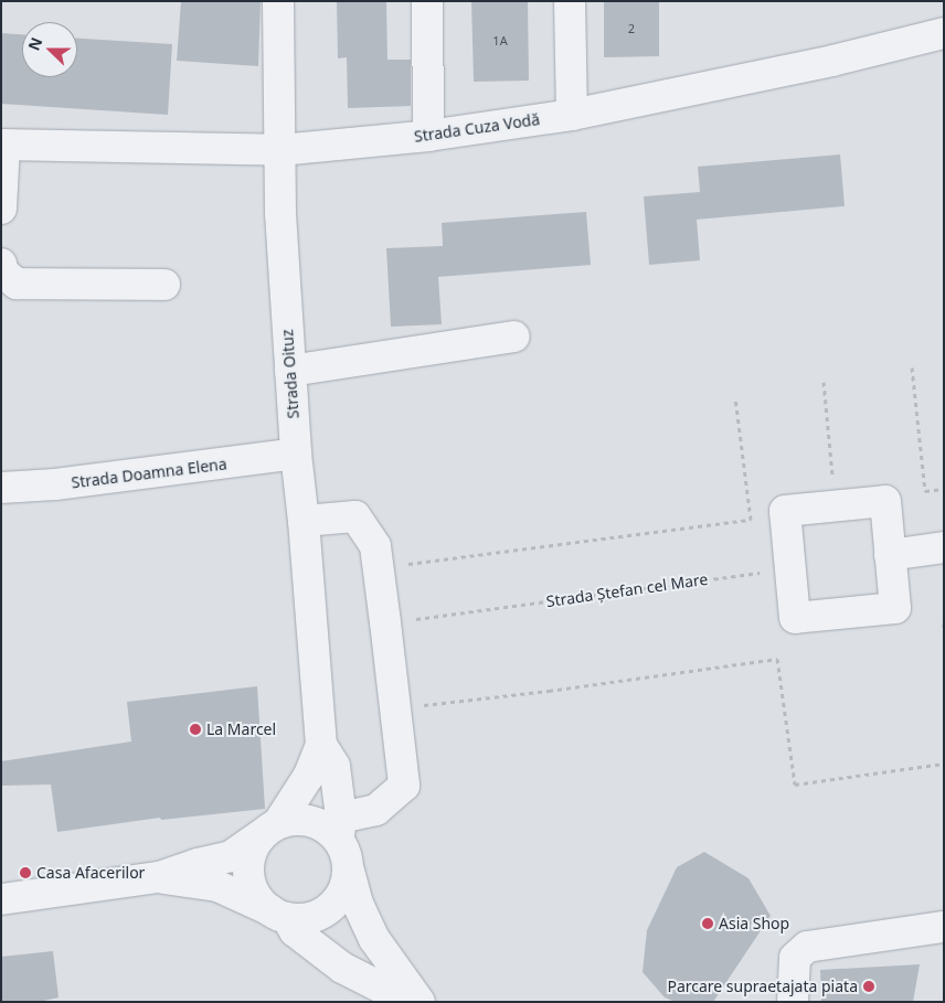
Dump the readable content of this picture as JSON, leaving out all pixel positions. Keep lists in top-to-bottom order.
{
  "streets": {
    "street": ["Strada Cuza Vodă", "Strada Oituz", "Strada Doamna Elena"],
    "path": ["Strada Ștefan cel Mare"]
  },
  "crossings": [
    ["Strada Cuza Vodă", "Strada Oituz"],
    ["Strada Oituz", "Strada Doamna Elena"]
  ],
  "places": [
    "La Marcel",
    "Casa Afacerilor",
    "Asia Shop",
    "Parcare supraetajata piata"
  ],
  "house_numbers": ["2", "1A"],
  "north": "left"
}
